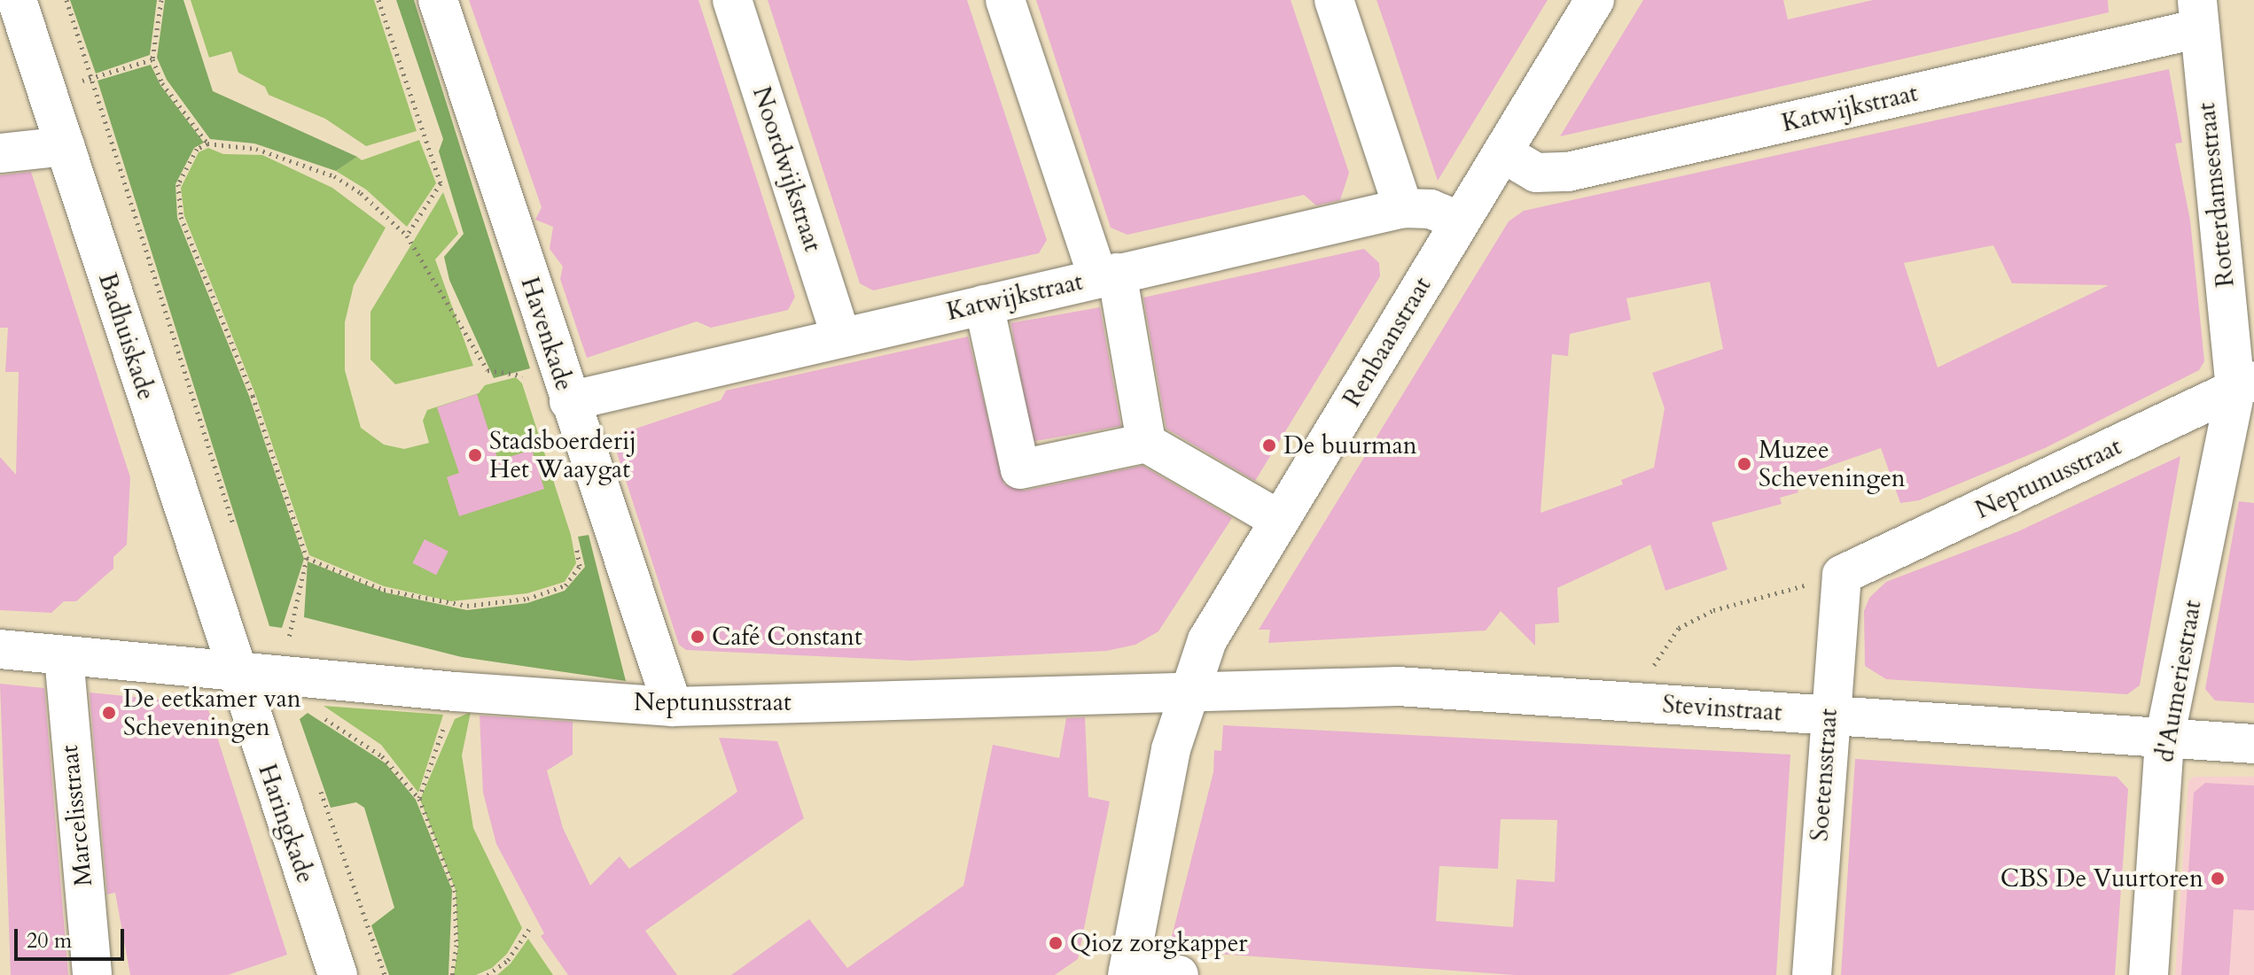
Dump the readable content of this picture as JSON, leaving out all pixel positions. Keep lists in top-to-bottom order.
{
  "streets": {
    "street": [
      "Katwijkstraat",
      "Noordwijkstraat",
      "Rotterdamsestraat",
      "Havenkade",
      "Badhuiskade",
      "Renbaanstraat",
      "Neptunusstraat",
      "d'Aumeriestraat",
      "Stevinstraat",
      "Soetensstraat",
      "Marcelisstraat",
      "Haringkade"
    ]
  },
  "crossings": [
    ["Katwijkstraat", "Noordwijkstraat"],
    ["Katwijkstraat", "Rotterdamsestraat"],
    ["Katwijkstraat", "Havenkade"],
    ["Katwijkstraat", "Renbaanstraat"],
    ["Rotterdamsestraat", "Neptunusstraat"],
    ["Rotterdamsestraat", "d'Aumeriestraat"],
    ["Havenkade", "Neptunusstraat"],
    ["Badhuiskade", "Neptunusstraat"],
    ["Badhuiskade", "Haringkade"],
    ["Renbaanstraat", "Neptunusstraat"],
    ["Renbaanstraat", "Stevinstraat"],
    ["Neptunusstraat", "d'Aumeriestraat"],
    ["Neptunusstraat", "Stevinstraat"],
    ["Neptunusstraat", "Soetensstraat"],
    ["Neptunusstraat", "Haringkade"],
    ["d'Aumeriestraat", "Stevinstraat"],
    ["Stevinstraat", "Soetensstraat"]
  ],
  "places": [
    "De buurman",
    "Stadsboerderij Het Waaygat",
    "Muzee Scheveningen",
    "Café Constant",
    "De eetkamer van Scheveningen",
    "CBS De Vuurtoren",
    "Qioz zorgkapper"
  ],
  "scale_bar": "20 m"
}
